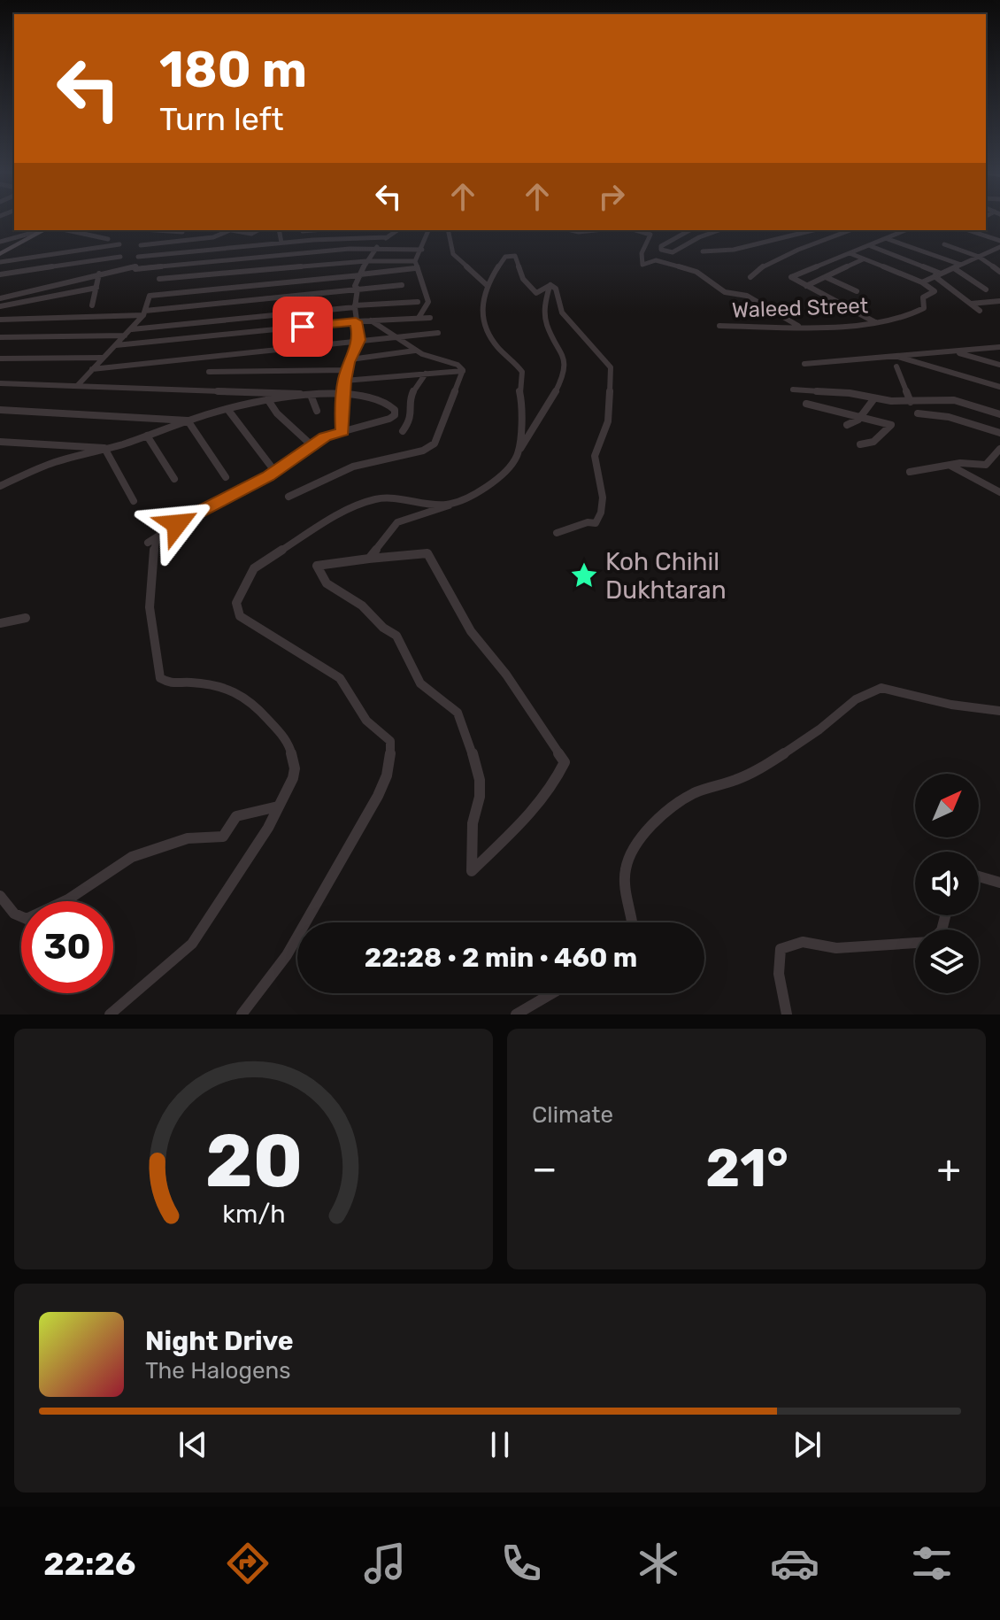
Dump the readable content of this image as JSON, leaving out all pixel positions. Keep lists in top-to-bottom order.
{
  "streets": {
    "street": ["Waleed Street"]
  },
  "places": {
    "place": ["Koh Chihil Dukhtaran"]
  },
  "north": "top right",
  "page": {
    "turn": ["180 m", "Turn left"],
    "limit": "30",
    "trip": "22:28 · 2 min · 460 m",
    "tile": "Climate",
    "heat": ["−", "21°", "+"],
    "song": ["Night Drive", "The Halogens"],
    "tabs": "22:26",
    "gauge": ["20", "km/h"]
  }
}
